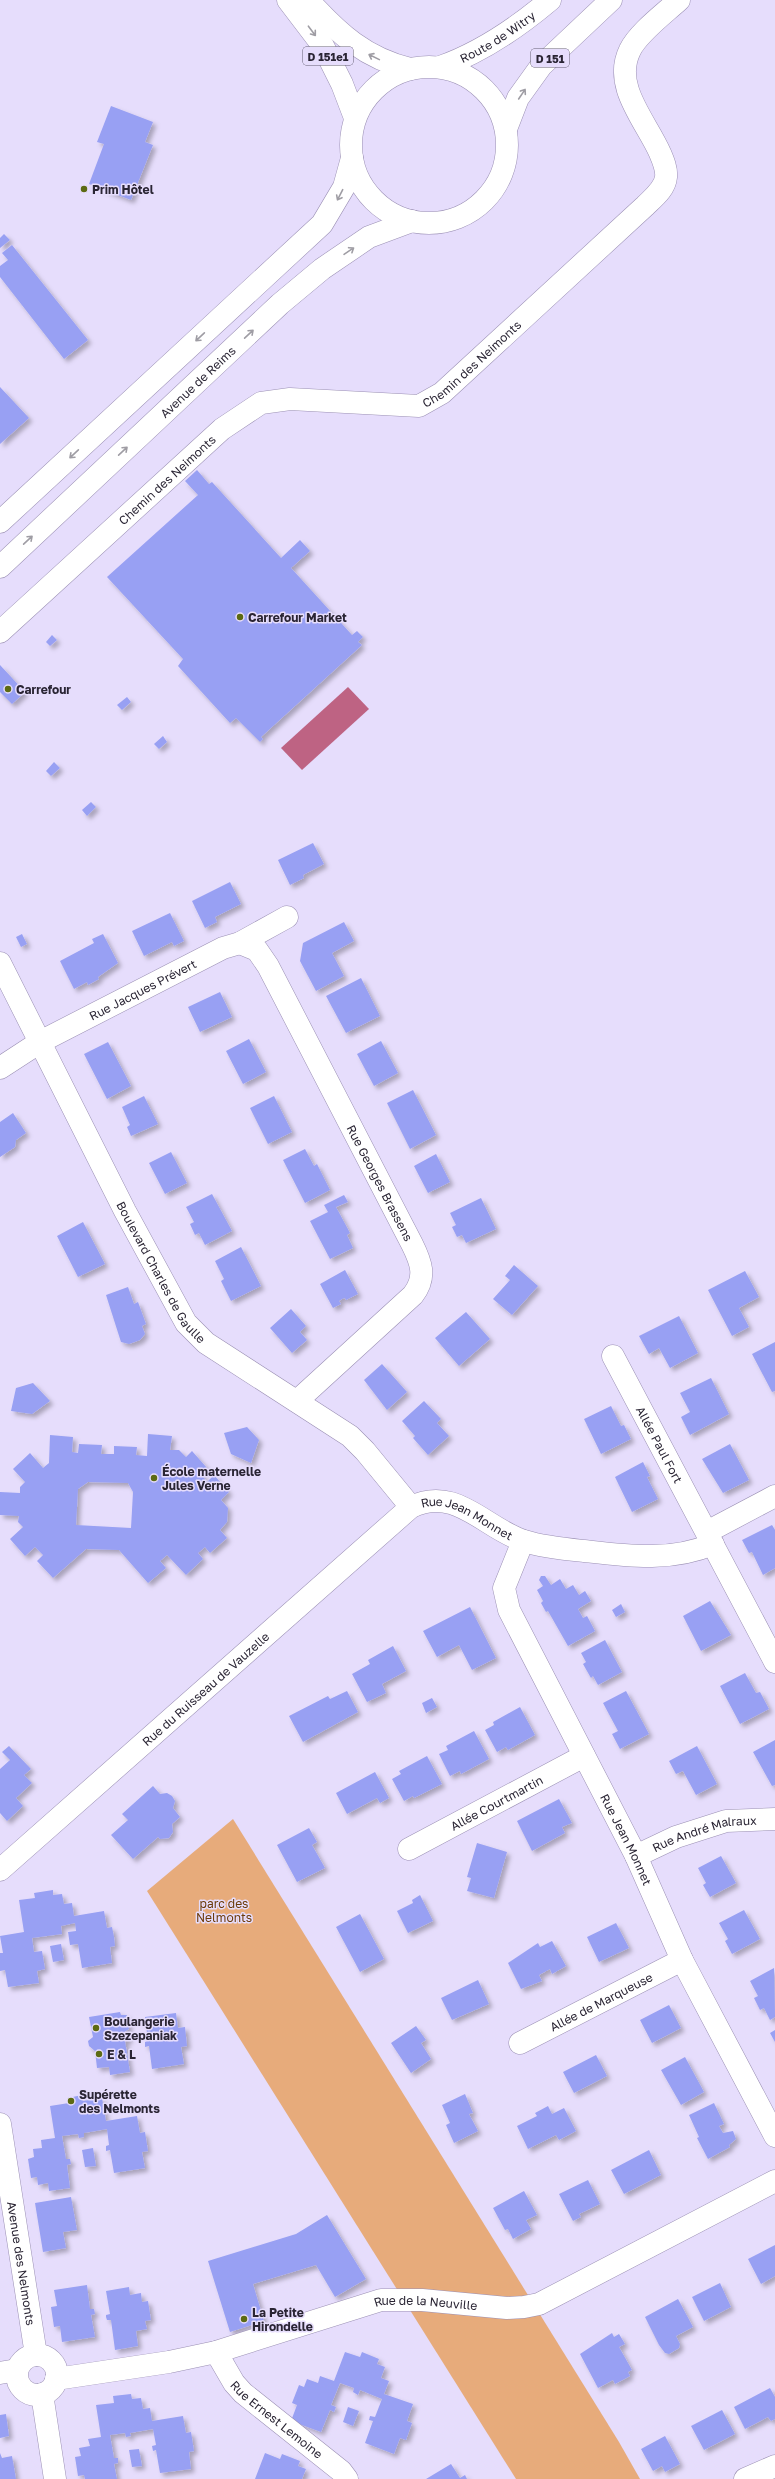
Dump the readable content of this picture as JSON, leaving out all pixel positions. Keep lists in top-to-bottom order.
{
  "streets": {
    "street": [
      "Route de Witry",
      "D 151e1",
      "D 151",
      "Chemin des Neimonts",
      "Avenue de Reims",
      "Rue Jacques Prévert",
      "Rue Georges Brassens",
      "Boulevard Charles de Gaulle",
      "Allée Paul Fort",
      "Rue Jean Monnet",
      "Rue du Ruisseau de Vauzelle",
      "Allée Courtmartin",
      "Rue André Malraux",
      "Allée de Marqueuse",
      "Avenue des Nelmonts",
      "Rue de la Neuville",
      "Rue Ernest Lemoine"
    ]
  },
  "crossings": [
    ["Route de Witry", "D 151e1"],
    ["Route de Witry", "Avenue de Reims"],
    ["Rue Jacques Prévert", "Rue Georges Brassens"],
    ["Rue Jacques Prévert", "Boulevard Charles de Gaulle"],
    ["Rue Georges Brassens", "Boulevard Charles de Gaulle"],
    ["Boulevard Charles de Gaulle", "Rue Jean Monnet"],
    ["Boulevard Charles de Gaulle", "Rue du Ruisseau de Vauzelle"],
    ["Allée Paul Fort", "Rue Jean Monnet"],
    ["Rue Jean Monnet", "Rue du Ruisseau de Vauzelle"],
    ["Rue Jean Monnet", "Allée Courtmartin"],
    ["Rue Jean Monnet", "Rue André Malraux"],
    ["Rue Jean Monnet", "Allée de Marqueuse"],
    ["Avenue des Nelmonts", "Rue de la Neuville"],
    ["Rue de la Neuville", "Rue Ernest Lemoine"]
  ],
  "parks": ["parc des Nelmonts"],
  "places": [
    "Prim Hôtel",
    "Carrefour Market",
    "Carrefour",
    "École maternelle Jules Verne",
    "Boulangerie Szezepaniak",
    "E & L",
    "Supérette des Nelmonts",
    "La Petite Hirondelle"
  ]
}
